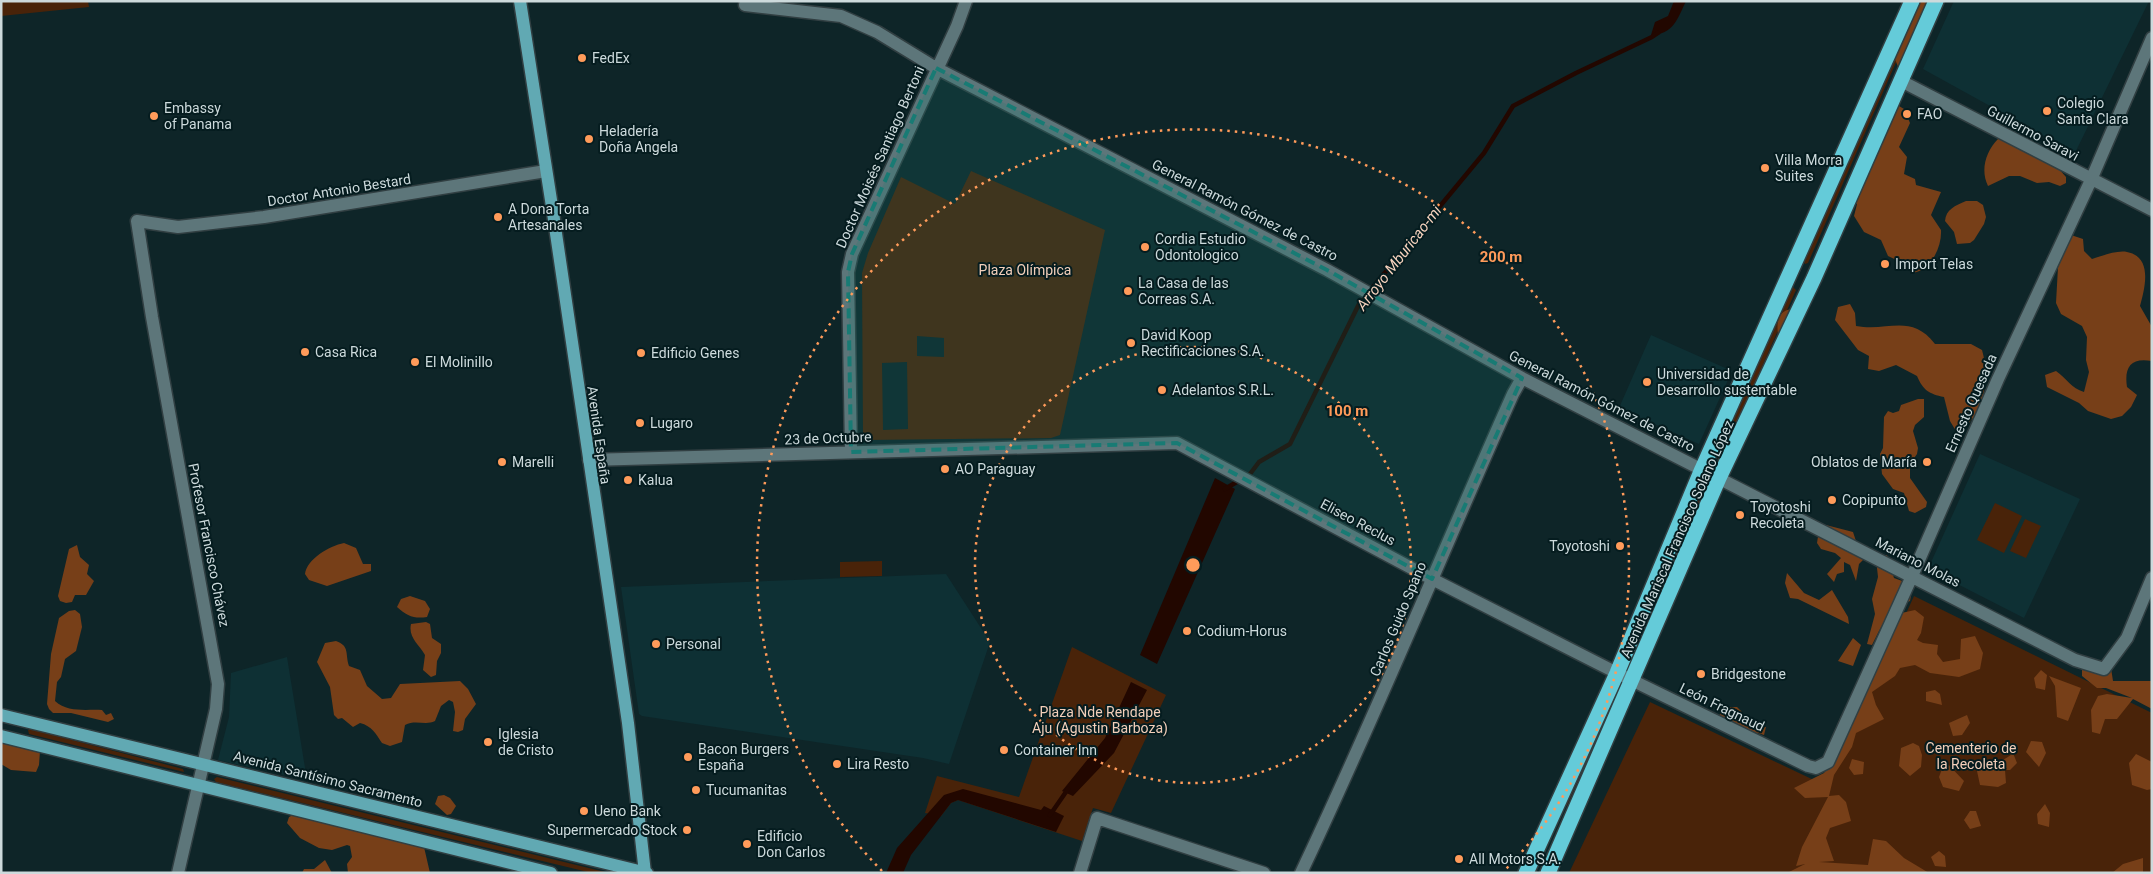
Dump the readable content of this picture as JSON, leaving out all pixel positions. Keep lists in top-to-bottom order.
{
  "streets": {
    "highway": ["Avenida Mariscal Francisco Solano López"],
    "main road": [
      "Guillermo Saravi",
      "Doctor Moisés Santiago Bertoni",
      "Doctor Antonio Bestard",
      "General Ramón Gómez de Castro",
      "Ernesto Quesada",
      "Avenida España",
      "23 de Octubre",
      "Eliseo Reclus",
      "Profesor Francisco Chávez",
      "Mariano Molas",
      "Carlos Guido Spano",
      "León Fragnaud",
      "Avenida Santísimo Sacramento"
    ]
  },
  "crossings": [
    ["Guillermo Saravi", "Ernesto Quesada"],
    ["Guillermo Saravi", "Avenida Mariscal Francisco Solano López"],
    ["Doctor Moisés Santiago Bertoni", "General Ramón Gómez de Castro"],
    ["Doctor Moisés Santiago Bertoni", "23 de Octubre"],
    ["Doctor Antonio Bestard", "Avenida España"],
    ["Doctor Antonio Bestard", "Profesor Francisco Chávez"],
    ["General Ramón Gómez de Castro", "Avenida Mariscal Francisco Solano López"],
    ["General Ramón Gómez de Castro", "Mariano Molas"],
    ["General Ramón Gómez de Castro", "Carlos Guido Spano"],
    ["Ernesto Quesada", "Mariano Molas"],
    ["Ernesto Quesada", "León Fragnaud"],
    ["Avenida España", "23 de Octubre"],
    ["Avenida España", "Avenida Santísimo Sacramento"],
    ["23 de Octubre", "Eliseo Reclus"],
    ["Eliseo Reclus", "Avenida Mariscal Francisco Solano López"],
    ["Eliseo Reclus", "Carlos Guido Spano"],
    ["Eliseo Reclus", "León Fragnaud"],
    ["Avenida Mariscal Francisco Solano López", "Mariano Molas"],
    ["Avenida Mariscal Francisco Solano López", "León Fragnaud"],
    ["Profesor Francisco Chávez", "Avenida Santísimo Sacramento"]
  ],
  "water": ["Arroyo Mburicao-mi"],
  "parks": ["Plaza Olímpica", "Plaza Nde Rendape Aju (Agustin Barboza)", "Cementerio de la Recoleta"],
  "places": [
    "FedEx",
    "Colegio Santa Clara",
    "FAO",
    "Embassy of Panama",
    "Heladería Doña Angela",
    "Villa Morra Suites",
    "A Dona Torta Artesanales",
    "Cordia Estudio Odontologico",
    "Import Telas",
    "La Casa de las Correas S.A.",
    "David Koop Rectificaciones S.A.",
    "Casa Rica",
    "Edificio Genes",
    "El Molinillo",
    "Universidad de Desarrollo sustentable",
    "Adelantos S.R.L.",
    "Lugaro",
    "Marelli",
    "Oblatos de María",
    "AO Paraguay",
    "Kalua",
    "Copipunto",
    "Toyotoshi Recoleta",
    "Toyotoshi",
    "Codium-Horus",
    "Personal",
    "Bridgestone",
    "Iglesia de Cristo",
    "Container Inn",
    "Bacon Burgers España",
    "Lira Resto",
    "Tucumanitas",
    "Ueno Bank",
    "Supermercado Stock",
    "Edificio Don Carlos",
    "All Motors S.A."
  ],
  "rings": ["200 m", "100 m"]
}
